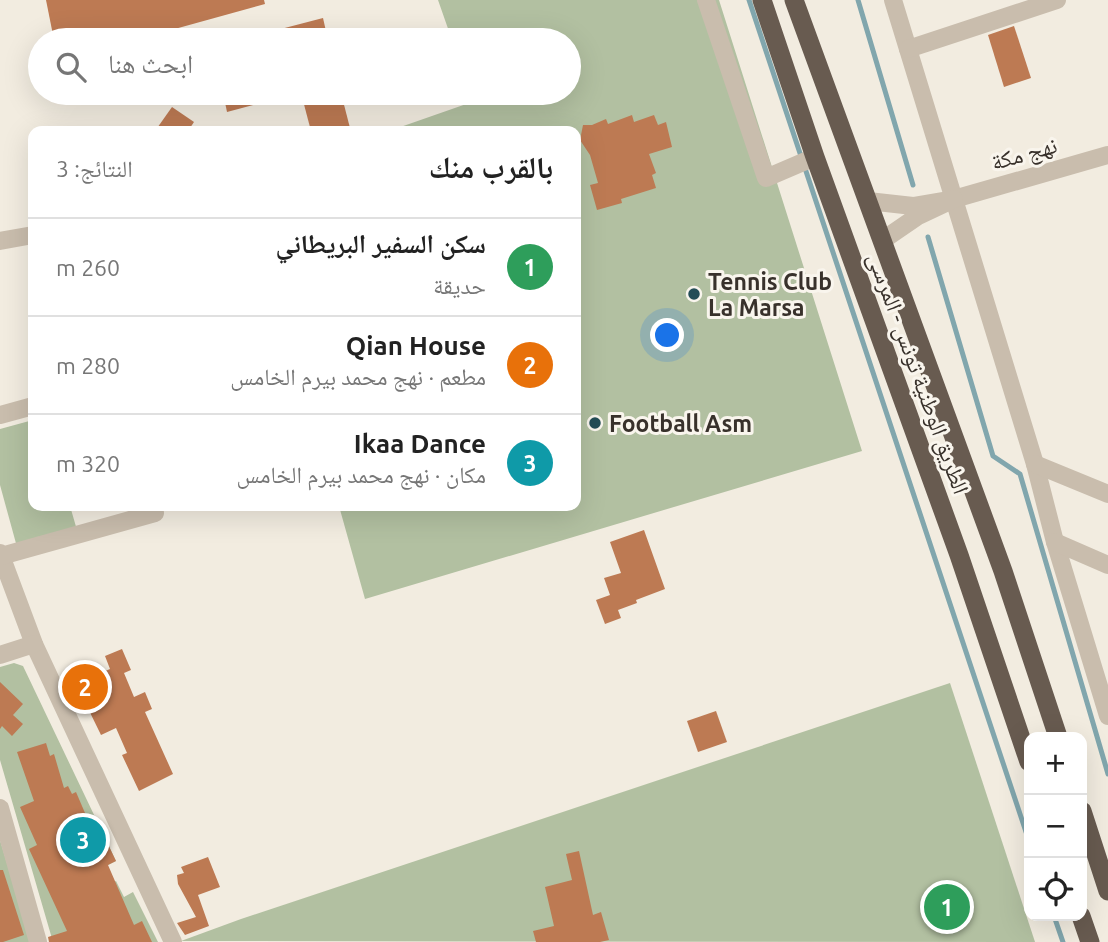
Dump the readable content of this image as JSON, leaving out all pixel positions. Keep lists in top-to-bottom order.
{
  "streets": {
    "highway": ["الطريق الوطنية تونس - المرسى"],
    "street": ["نهج مكة"]
  },
  "places": ["Tennis Club La Marsa", "Football Asm"],
  "page": {
    "search": "ابحث هنا",
    "heading": ["بالقرب منك", "النتائج: 3"],
    "list": [
      {
        "mark": "1",
        "name": "سكن السفير البريطاني",
        "note": "حديقة",
        "value": "260 m"
      },
      {
        "mark": "2",
        "name": "Qian House",
        "note": "مطعم · نهج محمد بيرم الخامس",
        "value": "280 m"
      },
      {
        "mark": "3",
        "name": "Ikaa Dance",
        "note": "مكان · نهج محمد بيرم الخامس",
        "value": "320 m"
      }
    ],
    "pins": ["2", "3", "1"],
    "map_buttons": ["+", "−"]
  }
}
